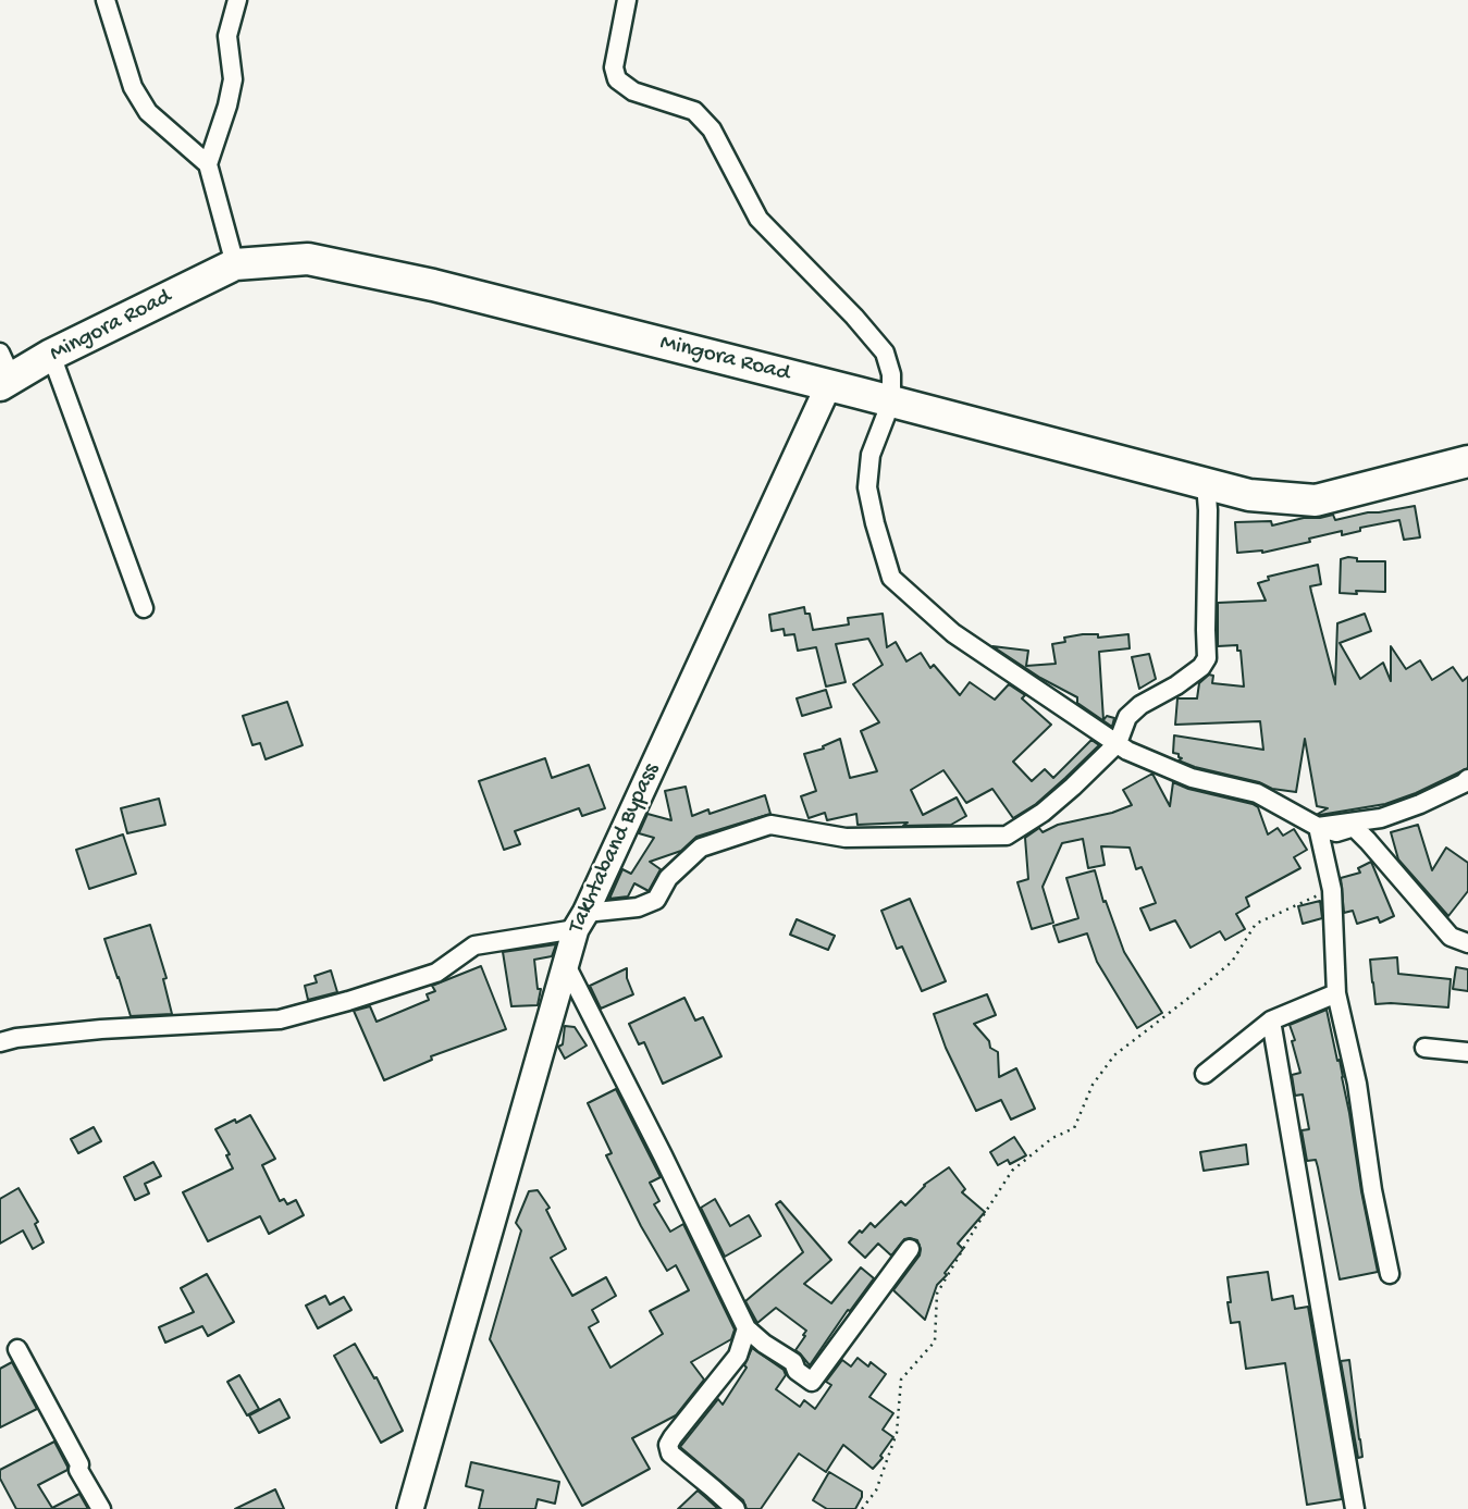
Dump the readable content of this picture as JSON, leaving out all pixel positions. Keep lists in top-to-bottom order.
{
  "streets": {
    "highway": ["Mingora Road"],
    "main road": ["Takhtaband Bypass"]
  },
  "crossings": [
    ["Mingora Road", "Takhtaband Bypass"]
  ]
}
